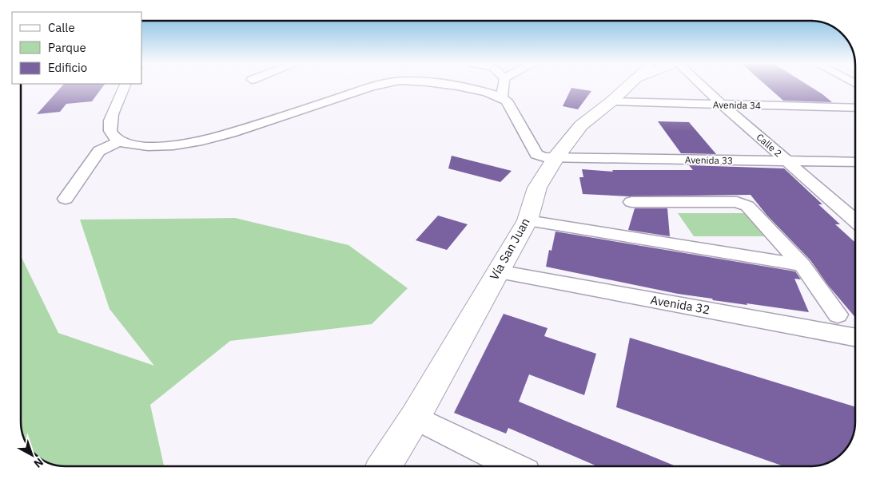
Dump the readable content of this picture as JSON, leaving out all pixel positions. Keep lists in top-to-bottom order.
{
  "streets": {
    "street": [
      "Avenida 34",
      "Calle 2",
      "Avenida 33",
      "Vía San Juan",
      "Avenida 32"
    ]
  },
  "crossings": [
    ["Avenida 34", "Calle 2"],
    ["Avenida 34", "Vía San Juan"],
    ["Calle 2", "Avenida 33"],
    ["Avenida 33", "Vía San Juan"],
    ["Vía San Juan", "Avenida 32"]
  ],
  "legend": ["Calle", "Parque", "Edificio"],
  "north": "bottom right"
}
